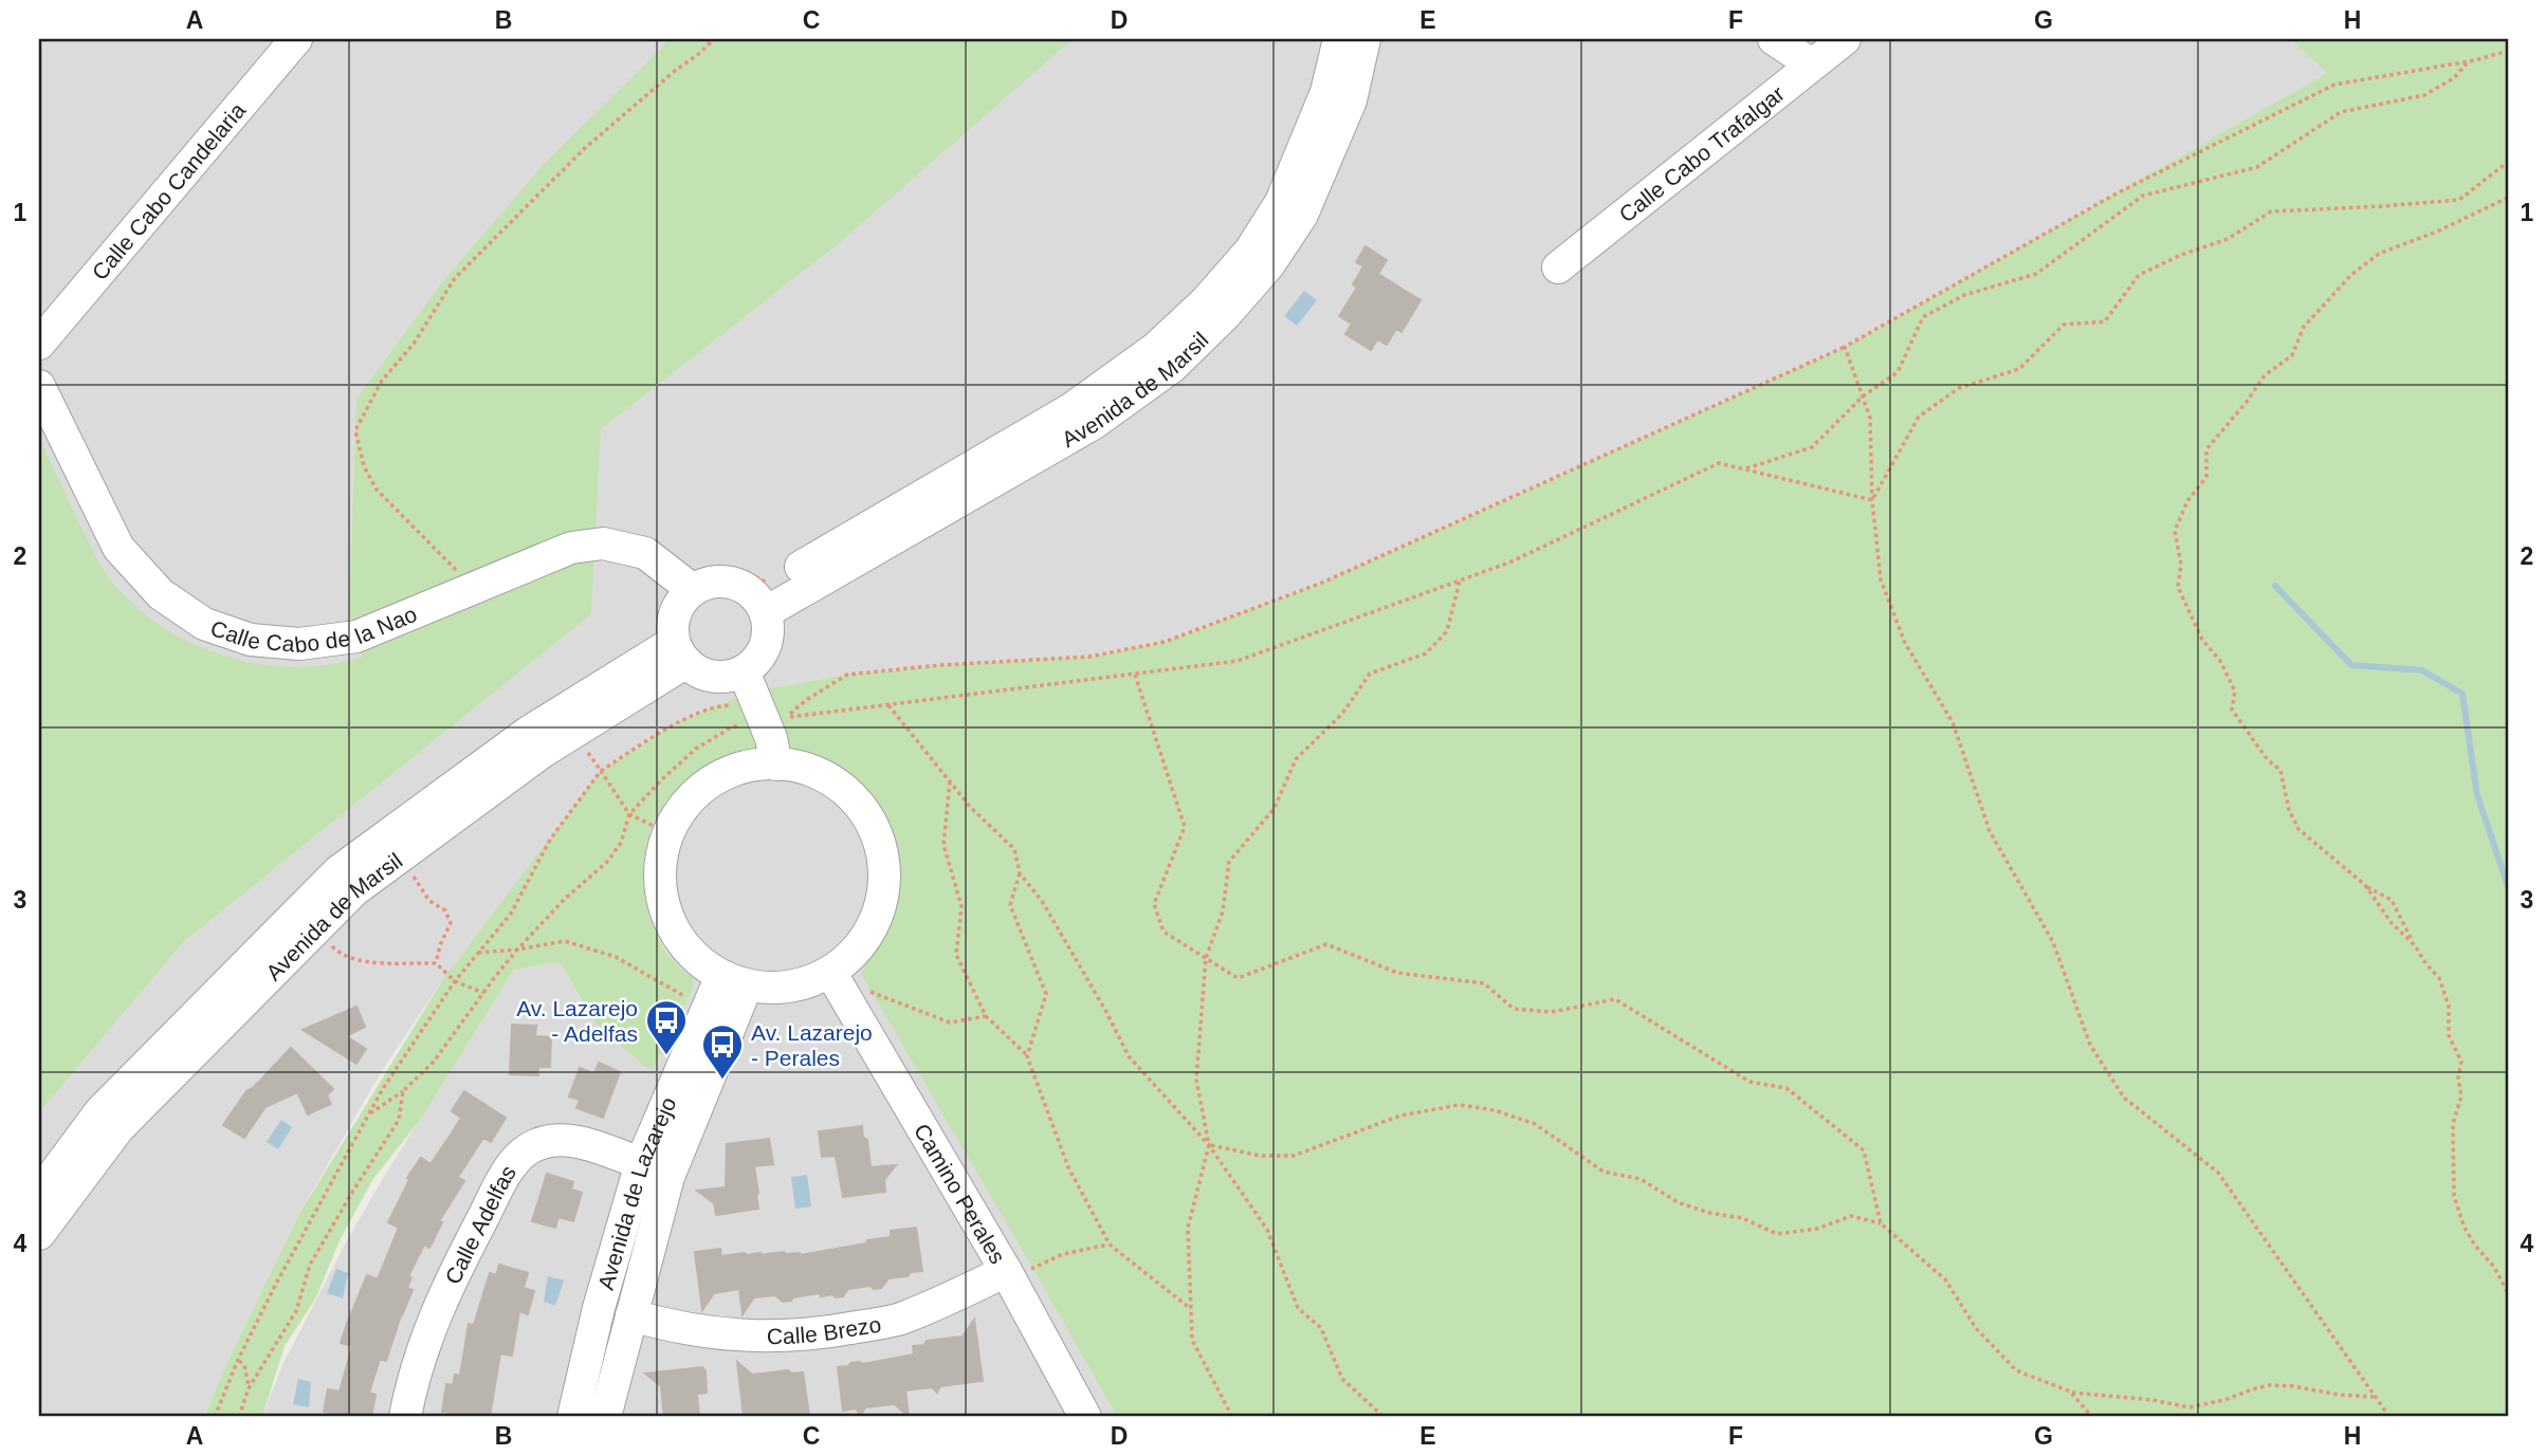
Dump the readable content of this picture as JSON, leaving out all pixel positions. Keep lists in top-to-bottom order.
{
  "streets": {
    "street": [
      "Calle Cabo Trafalgar",
      "Calle Cabo Candelaria",
      "Avenida de Marsil",
      "Calle Cabo de la Nao",
      "Avenida de Lazarejo",
      "Camino Perales",
      "Calle Adelfas",
      "Calle Brezo"
    ]
  },
  "crossings": [
    ["Avenida de Lazarejo", "Camino Perales"],
    ["Avenida de Lazarejo", "Calle Adelfas"],
    ["Avenida de Lazarejo", "Calle Brezo"],
    ["Camino Perales", "Calle Brezo"]
  ],
  "places": {
    "bus stop": ["Av. Lazarejo - Adelfas", "Av. Lazarejo - Perales"]
  },
  "grid": {
    "columns": [
      "A",
      "B",
      "C",
      "D",
      "E",
      "F",
      "G",
      "H"
    ],
    "rows": [
      "1",
      "2",
      "3",
      "4"
    ]
  }
}
